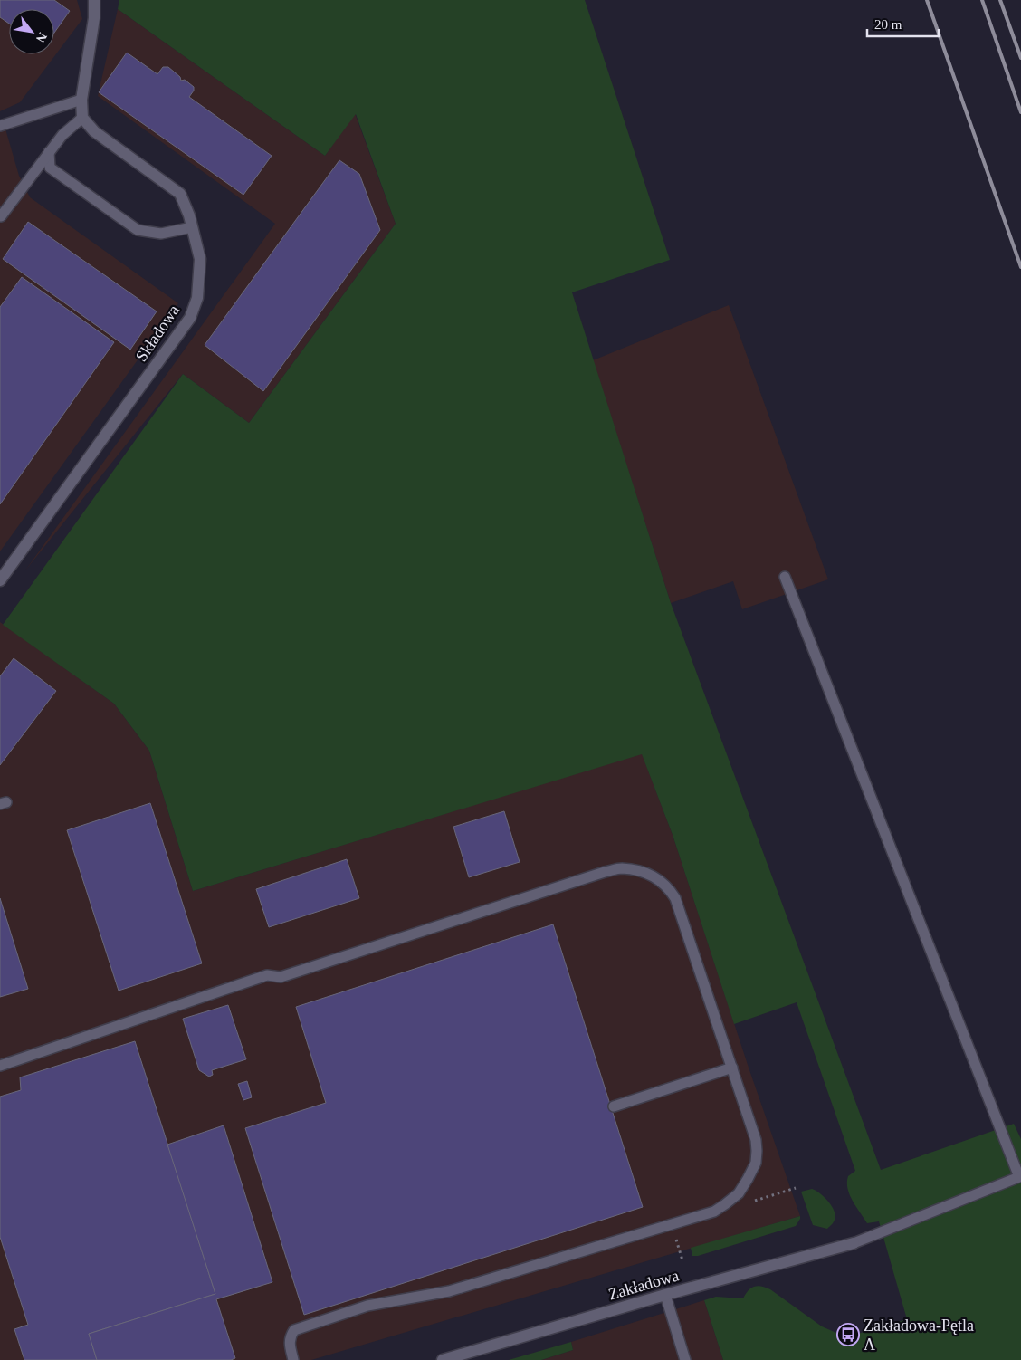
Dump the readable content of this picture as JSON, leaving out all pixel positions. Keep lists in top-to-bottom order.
{
  "streets": {
    "street": ["Składowa", "Zakładowa"]
  },
  "places": {
    "bus stop": ["Zakładowa-Pętla A"]
  },
  "scale_bar": "20 m",
  "north": "bottom right"
}
